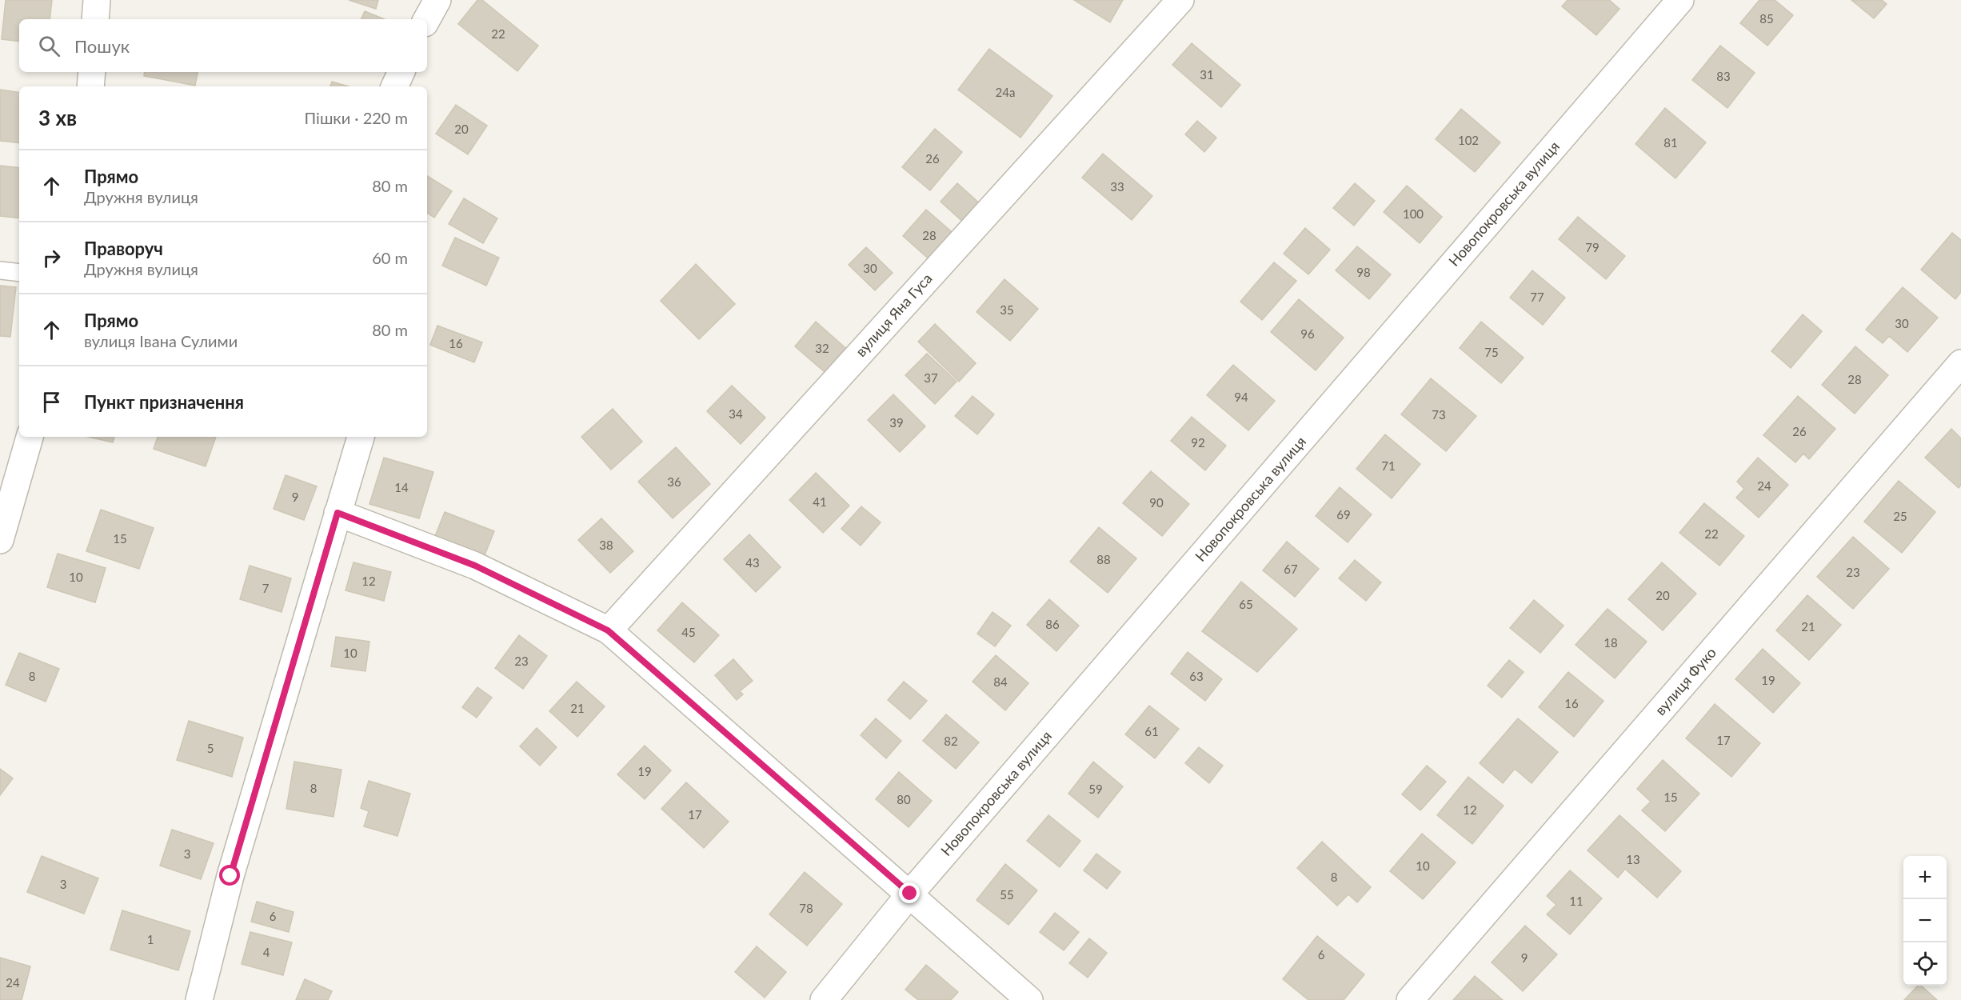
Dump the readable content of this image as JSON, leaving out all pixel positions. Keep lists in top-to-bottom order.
{
  "streets": {
    "street": ["Новопокровська вулиця", "вулиця Яна Гуса", "вулиця Фуко"]
  },
  "house_numbers": [
    "85",
    "22",
    "31",
    "83",
    "24а",
    "20",
    "102",
    "81",
    "26",
    "33",
    "100",
    "28",
    "79",
    "30",
    "98",
    "77",
    "35",
    "30",
    "96",
    "16",
    "32",
    "75",
    "37",
    "28",
    "94",
    "34",
    "73",
    "39",
    "26",
    "92",
    "71",
    "36",
    "24",
    "14",
    "9",
    "41",
    "90",
    "69",
    "25",
    "22",
    "15",
    "38",
    "88",
    "43",
    "67",
    "23",
    "10",
    "12",
    "7",
    "20",
    "65",
    "86",
    "21",
    "45",
    "18",
    "10",
    "23",
    "8",
    "63",
    "19",
    "84",
    "16",
    "21",
    "61",
    "17",
    "82",
    "5",
    "19",
    "8",
    "59",
    "15",
    "80",
    "12",
    "17",
    "3",
    "13",
    "10",
    "8",
    "3",
    "55",
    "11",
    "78",
    "6",
    "1",
    "4",
    "6",
    "9",
    "24"
  ],
  "page": {
    "search": "Пошук",
    "heading": ["3 хв", "Пішки · 220 m"],
    "list": [
      ["Прямо", "Дружня вулиця", "80 m"],
      ["Праворуч", "Дружня вулиця", "60 m"],
      ["Прямо", "вулиця Івана Сулими", "80 m"],
      "Пункт призначення"
    ],
    "map_buttons": ["+", "−"]
  }
}
